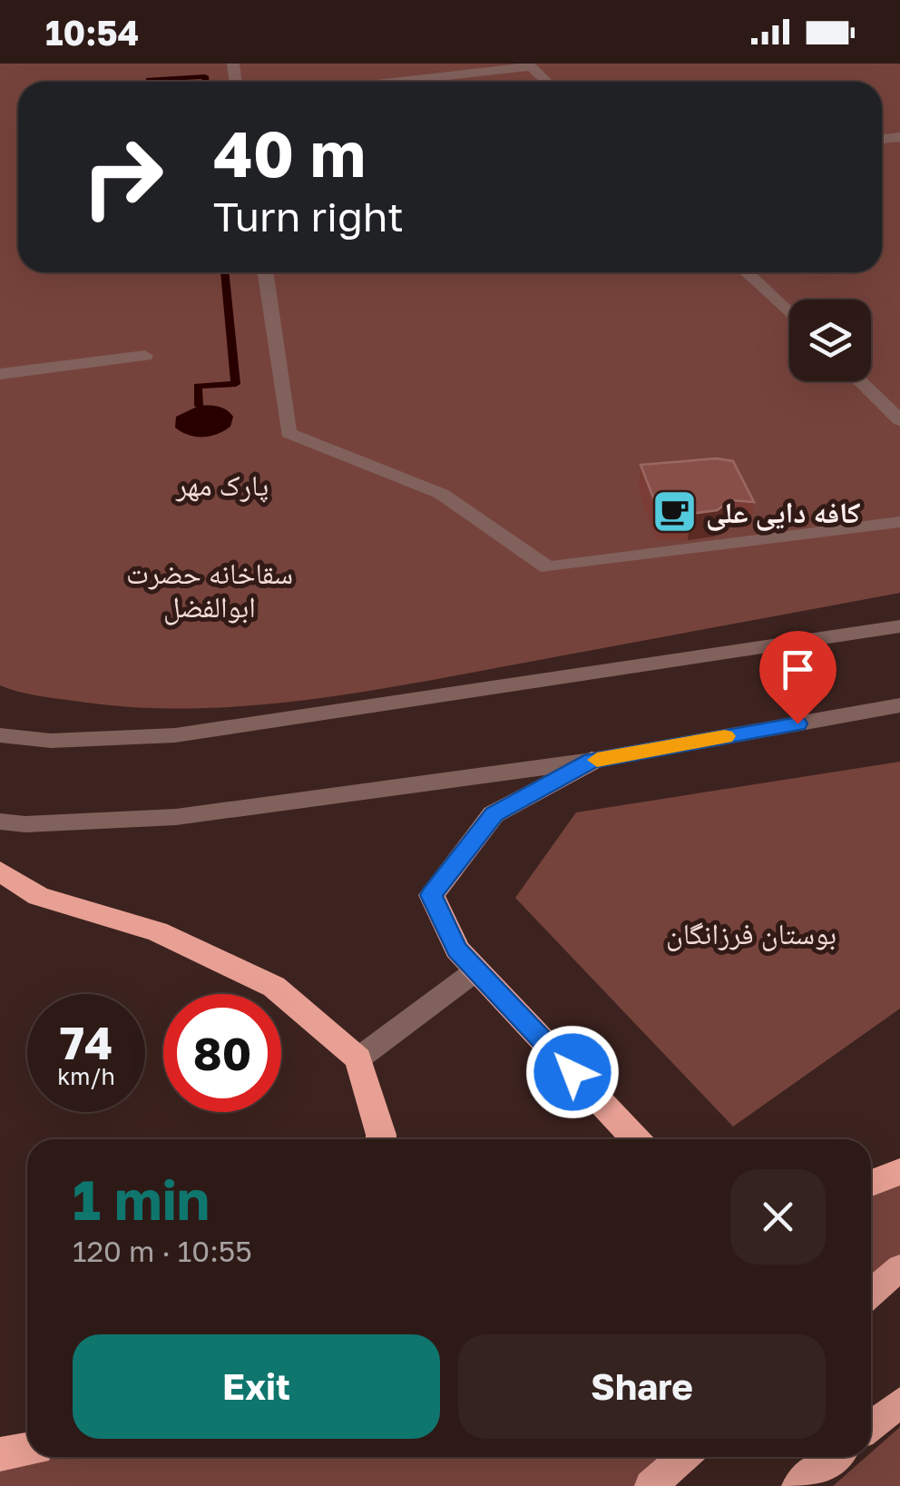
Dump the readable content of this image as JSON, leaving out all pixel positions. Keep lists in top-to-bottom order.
{
  "parks": ["پارک مهر", "سقاخانه حضرت ابوالفضل", "بوستان فرزانگان"],
  "places": {
    "cafe": ["کافه دایی علی"]
  },
  "page": {
    "status": "10:54",
    "turn": ["40 m", "Turn right"],
    "speed": "74 km/h",
    "limit": "80",
    "heading": ["1 min", "120 m · 10:55"],
    "buttons": ["Exit", "Share"]
  }
}
